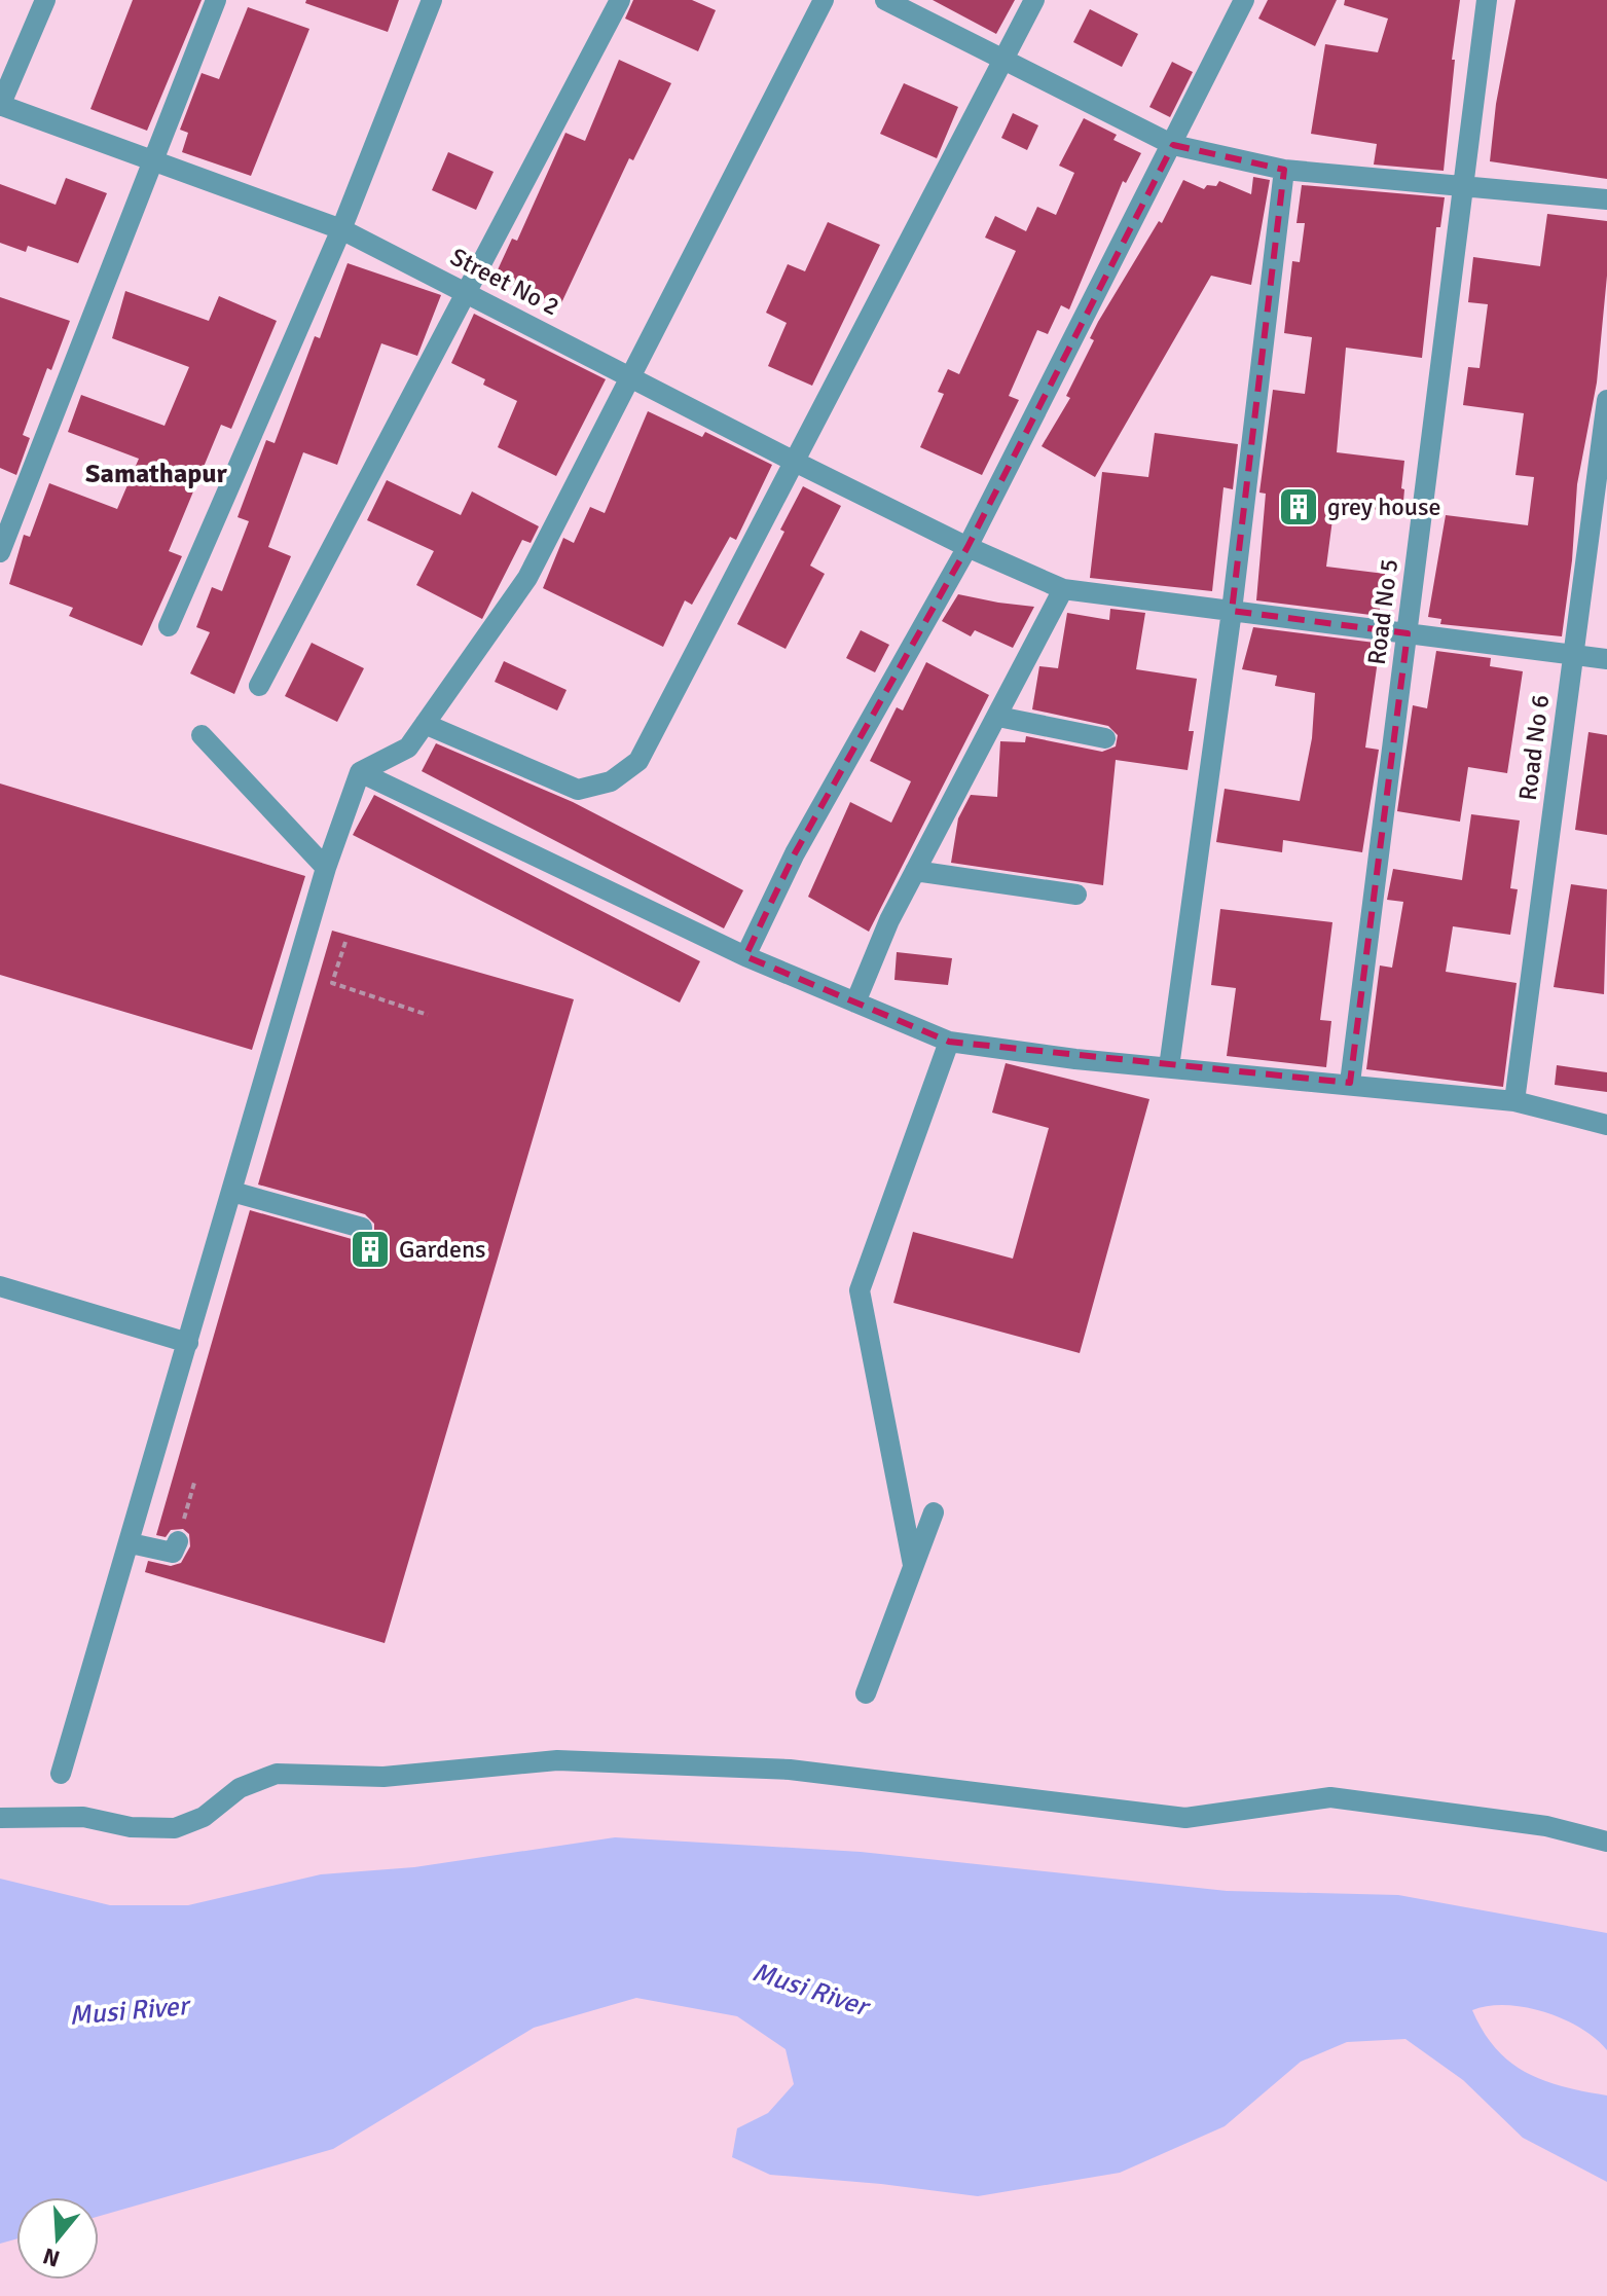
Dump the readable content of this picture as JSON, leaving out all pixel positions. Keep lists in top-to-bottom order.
{
  "streets": {
    "street": ["Street No 2", "Road No 5", "Road No 6"]
  },
  "crossings": [
    ["Street No 2", "Road No 5"],
    ["Street No 2", "Road No 6"]
  ],
  "districts": ["Samathapur"],
  "water": ["Musi River"],
  "places": {
    "building": ["grey house", "Gardens"]
  },
  "north": "bottom"
}
